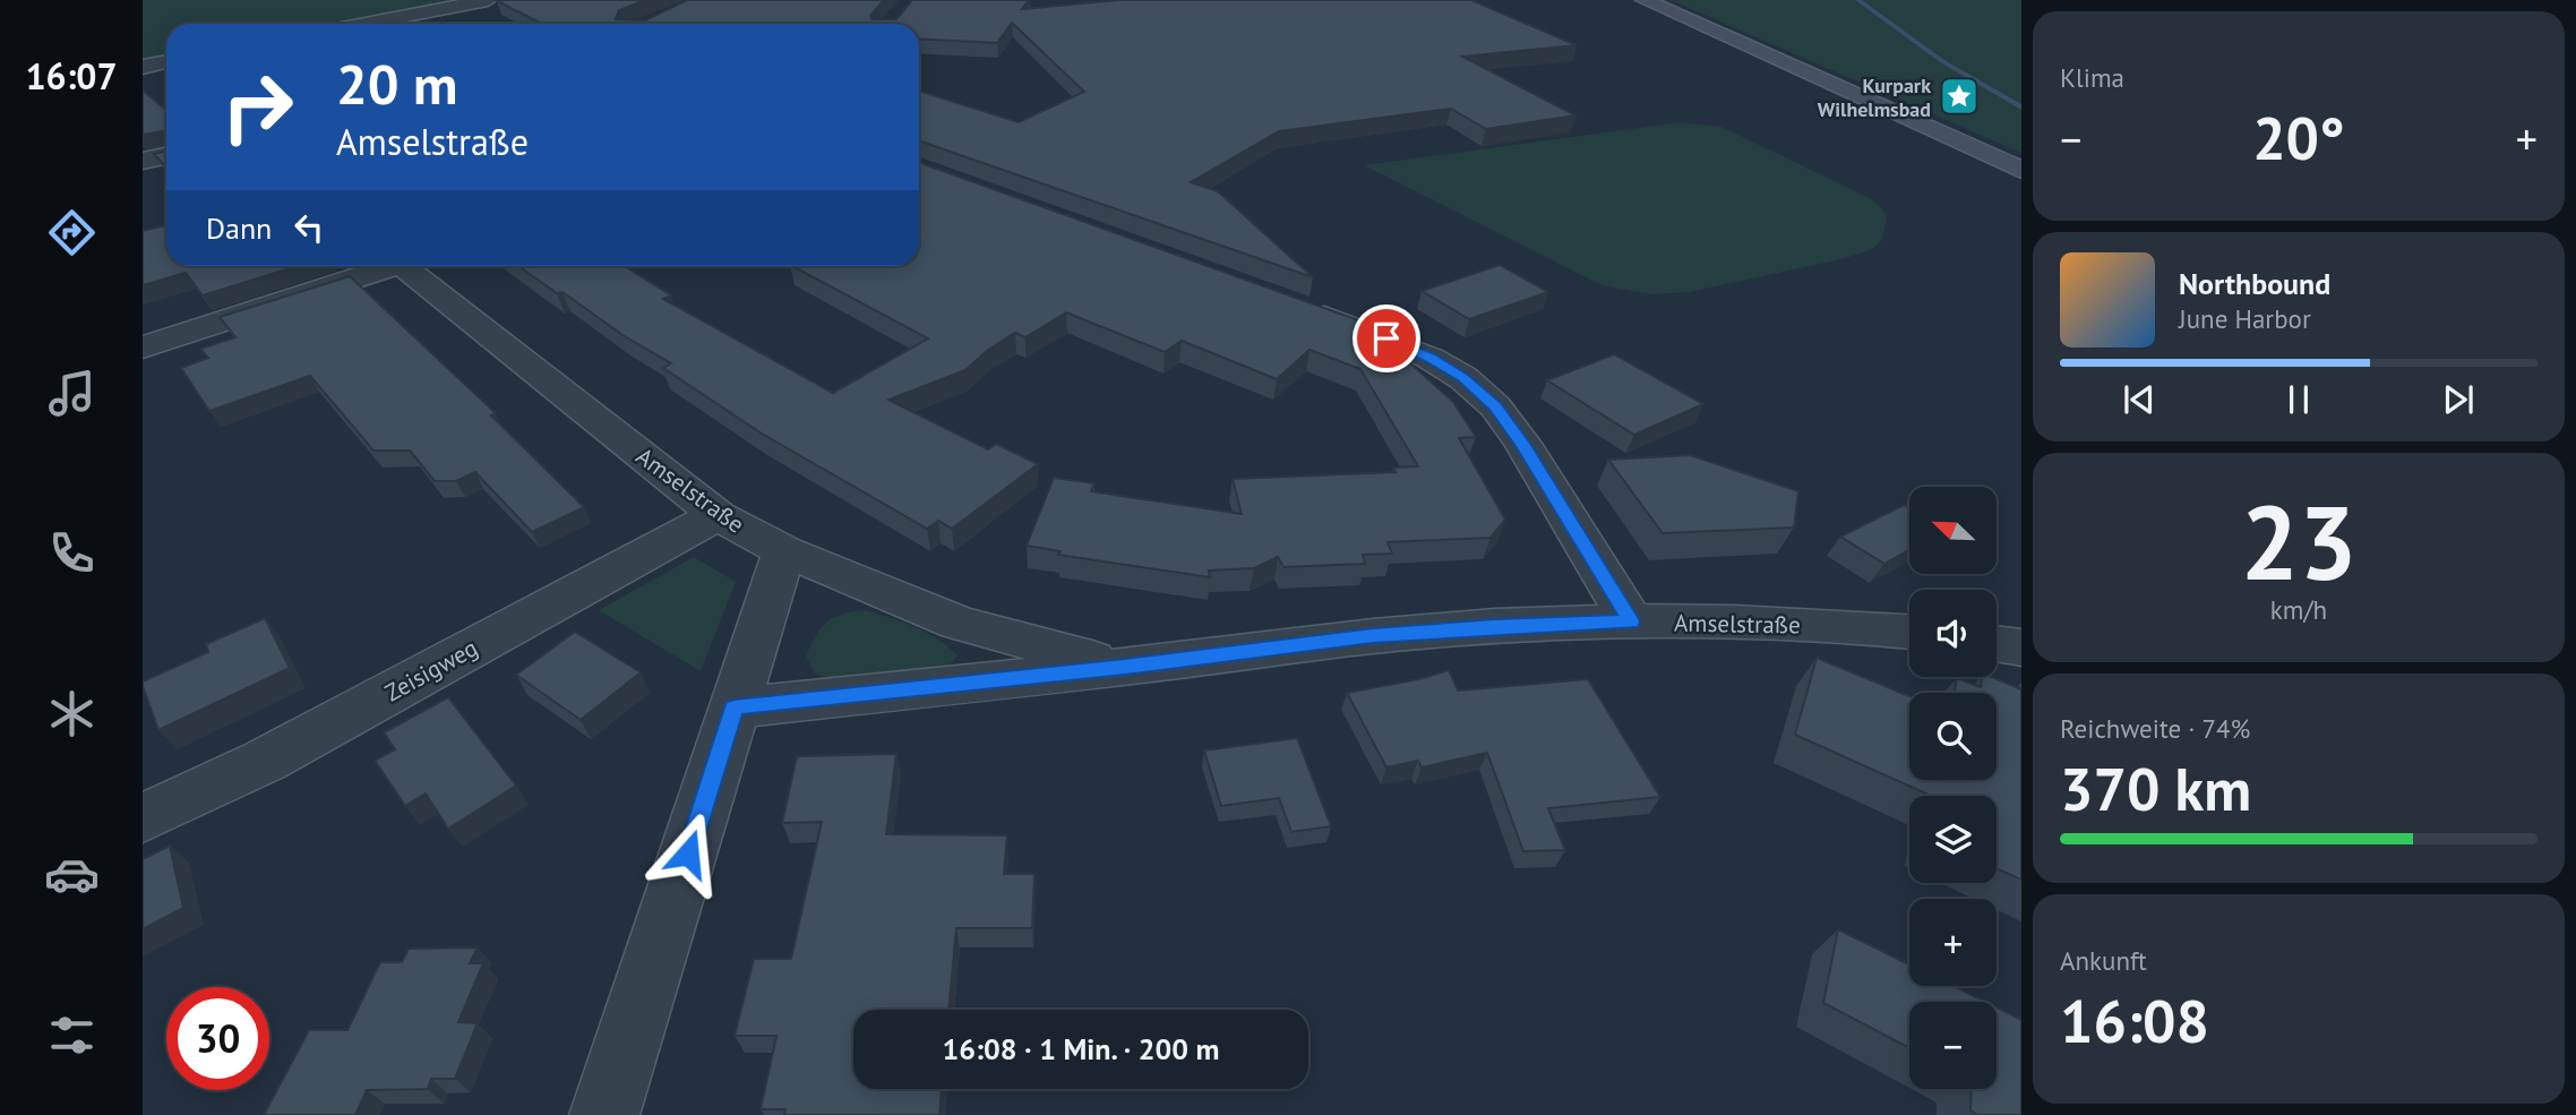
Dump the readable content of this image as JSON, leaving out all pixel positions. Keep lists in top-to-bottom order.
{
  "streets": {
    "street": ["Amselstraße", "Zeisigweg"]
  },
  "crossings": [
    ["Amselstraße", "Zeisigweg"]
  ],
  "places": {
    "place": ["Kurpark Wilhelmsbad"]
  },
  "north": "top left",
  "page": {
    "tabs": "16:07",
    "tile": [
      "Klima",
      ["23", "km/h"],
      ["Reichweite · 74%", "370 km"],
      ["Ankunft", "16:08"]
    ],
    "turn": ["20 m", "Amselstraße"],
    "heat": ["−", "20°", "+"],
    "then": "Dann",
    "song": ["Northbound", "June Harbor"],
    "map_buttons": ["+", "−"],
    "limit": "30",
    "trip": "16:08 · 1 Min. · 200 m"
  }
}
